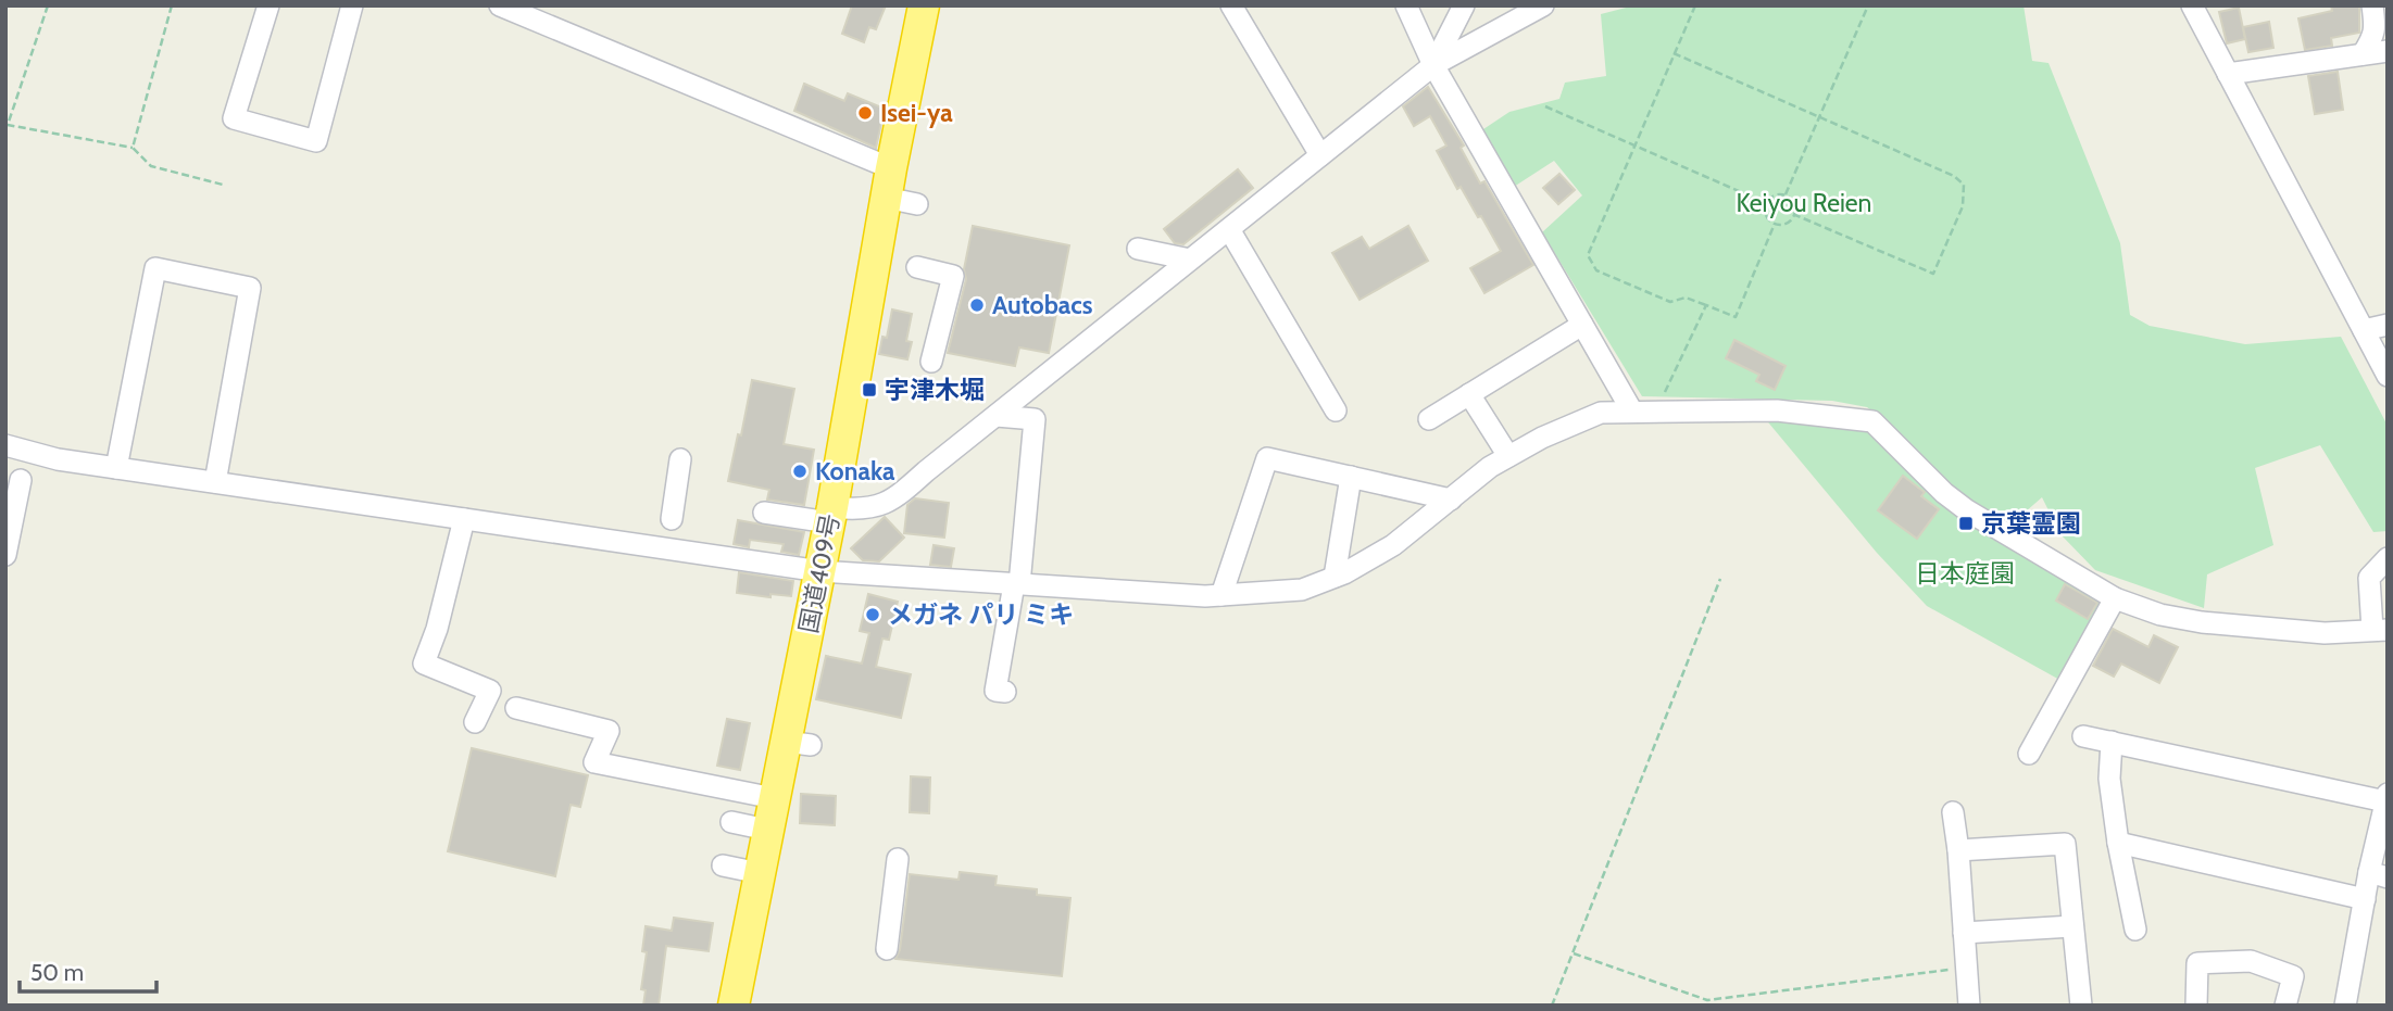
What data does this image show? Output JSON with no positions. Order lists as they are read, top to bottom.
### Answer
{
  "streets": {
    "highway": ["国道409号"]
  },
  "parks": ["Keiyou Reien", "日本庭園"],
  "places": {
    "other": [
      "Isei-ya",
      "Autobacs",
      "Konaka",
      "メガネ パリ ミキ"
    ],
    "transit": ["宇津木堀", "京葉霊園"]
  },
  "scale_bar": "50 m"
}
